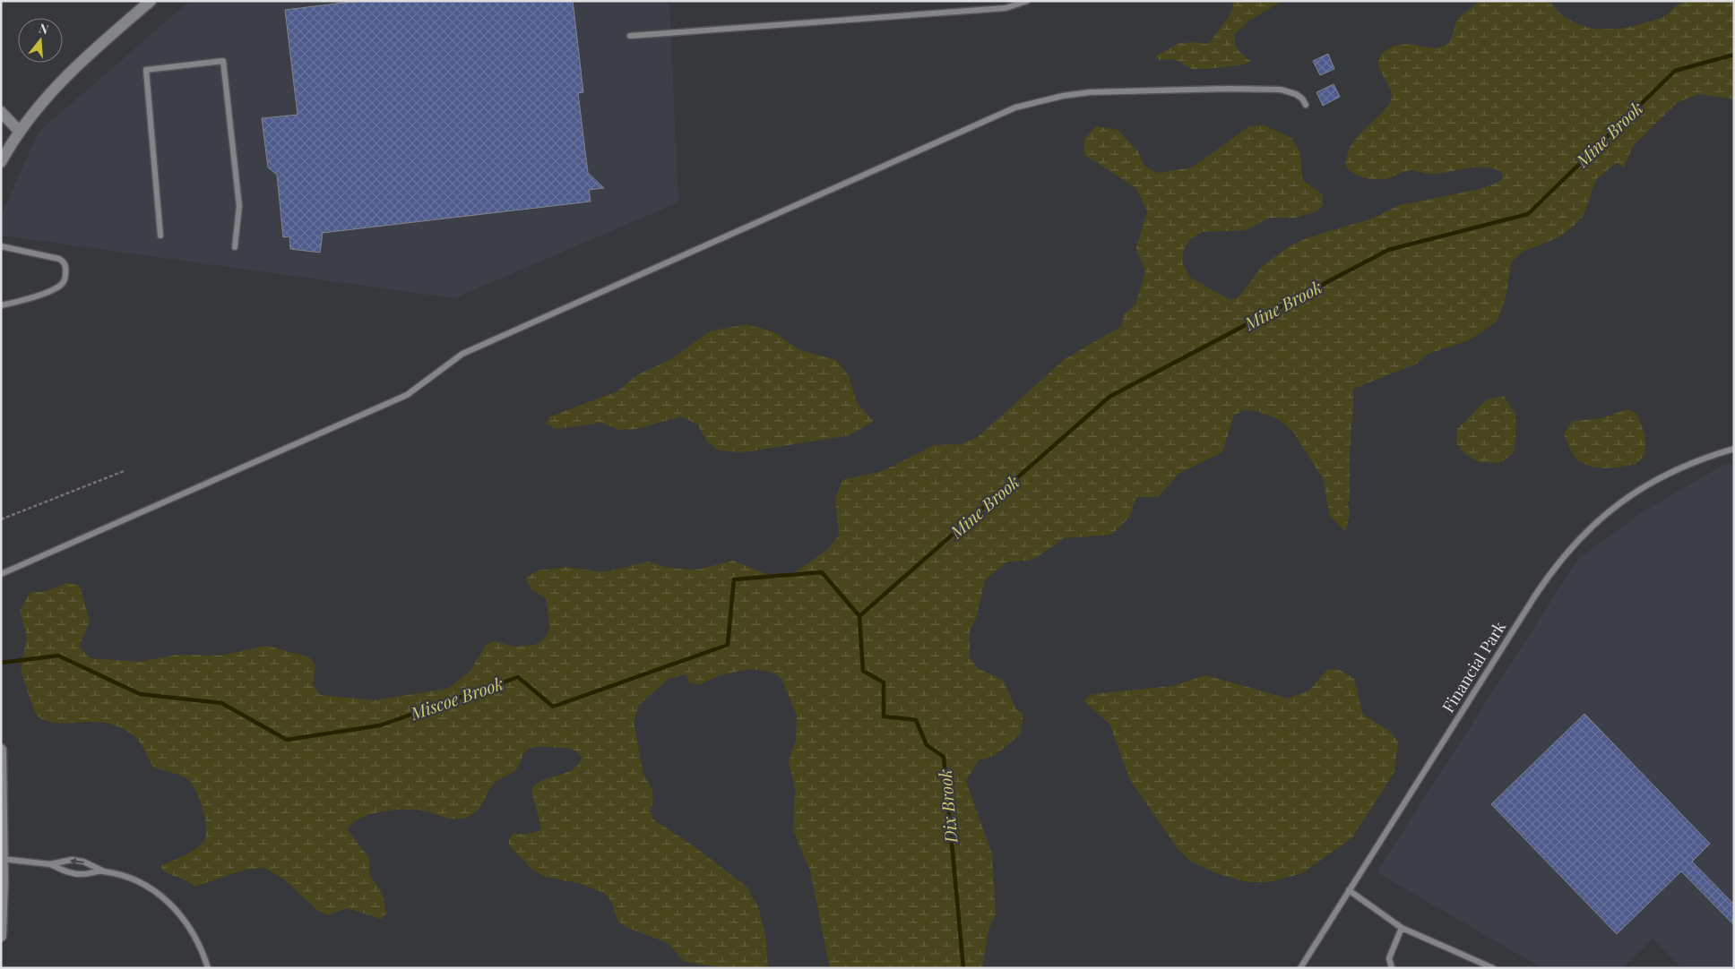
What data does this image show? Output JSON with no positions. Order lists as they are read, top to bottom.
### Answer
{
  "streets": {
    "lane": ["Financial Park"]
  },
  "water": ["Mine Brook", "Miscoe Brook", "Dix Brook"],
  "north": "top"
}
